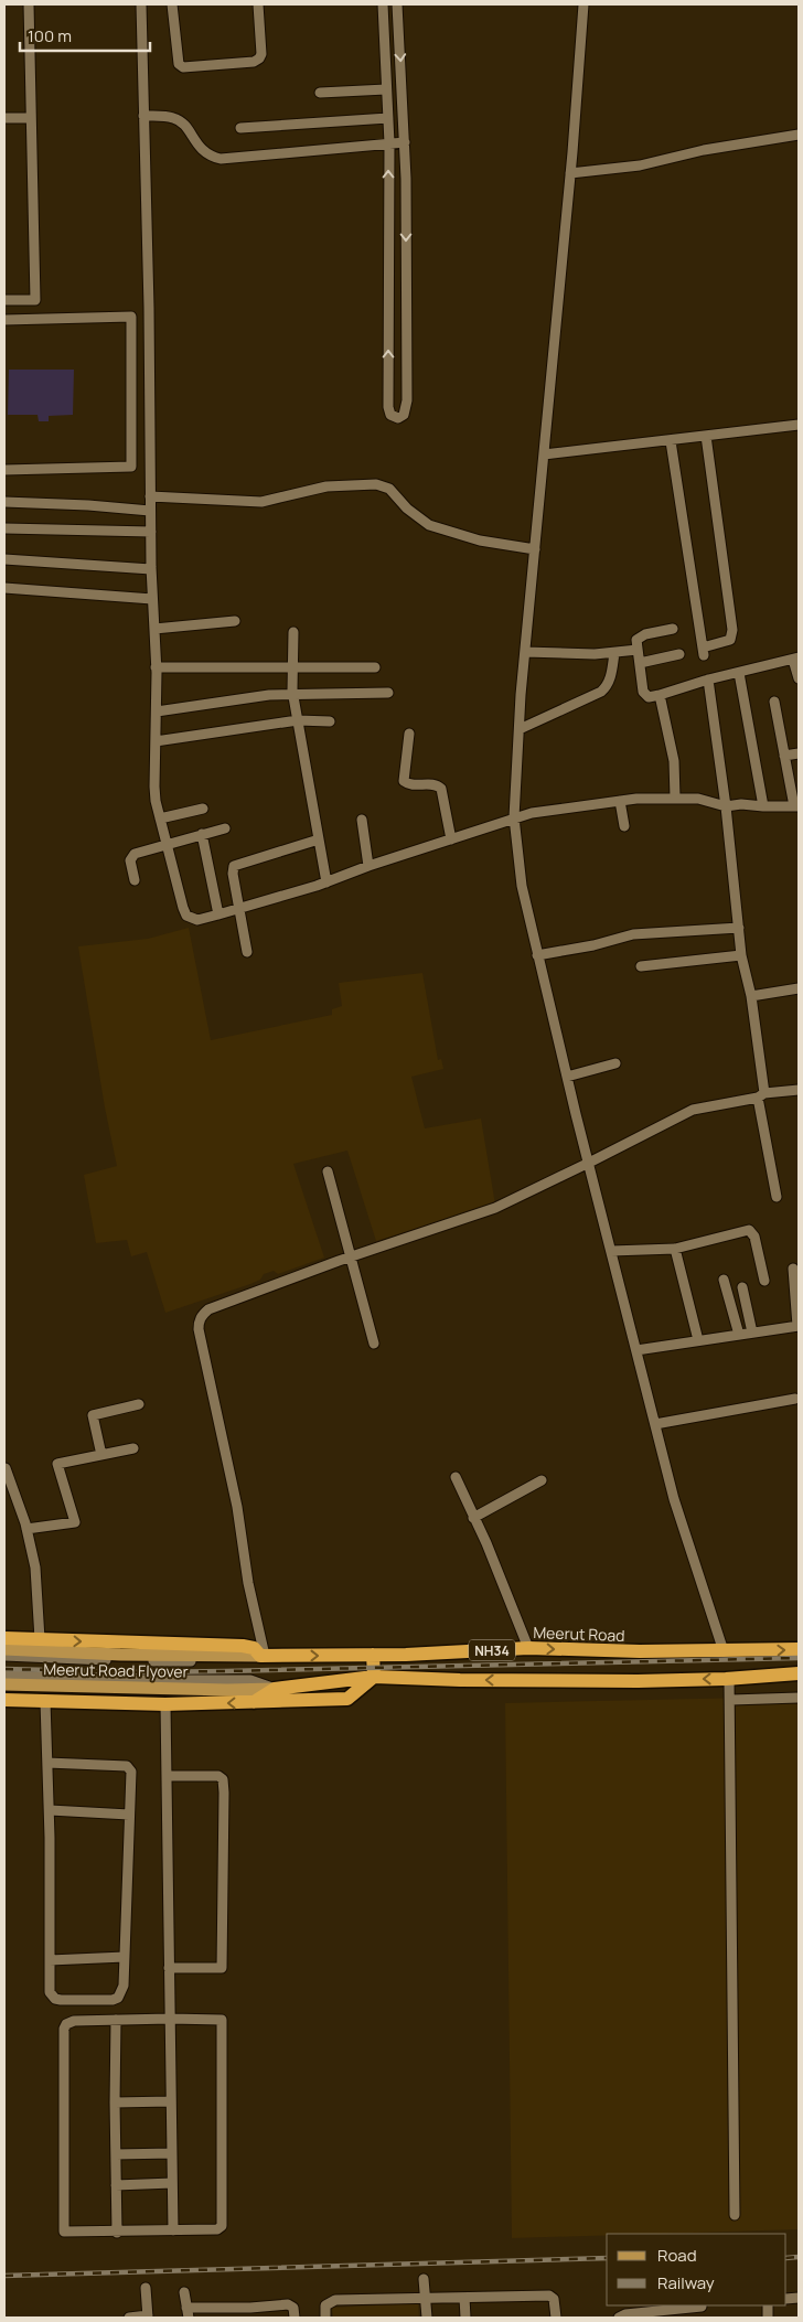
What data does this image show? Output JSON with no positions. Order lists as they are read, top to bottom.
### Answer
{
  "streets": {
    "highway": ["Meerut Road", "NH34"],
    "main road": ["Meerut Road Flyover"]
  },
  "crossings": [
    ["Meerut Road", "Meerut Road Flyover"],
    ["NH34", "Meerut Road Flyover"]
  ],
  "legend": ["Road", "Railway"],
  "scale_bar": "100 m"
}
